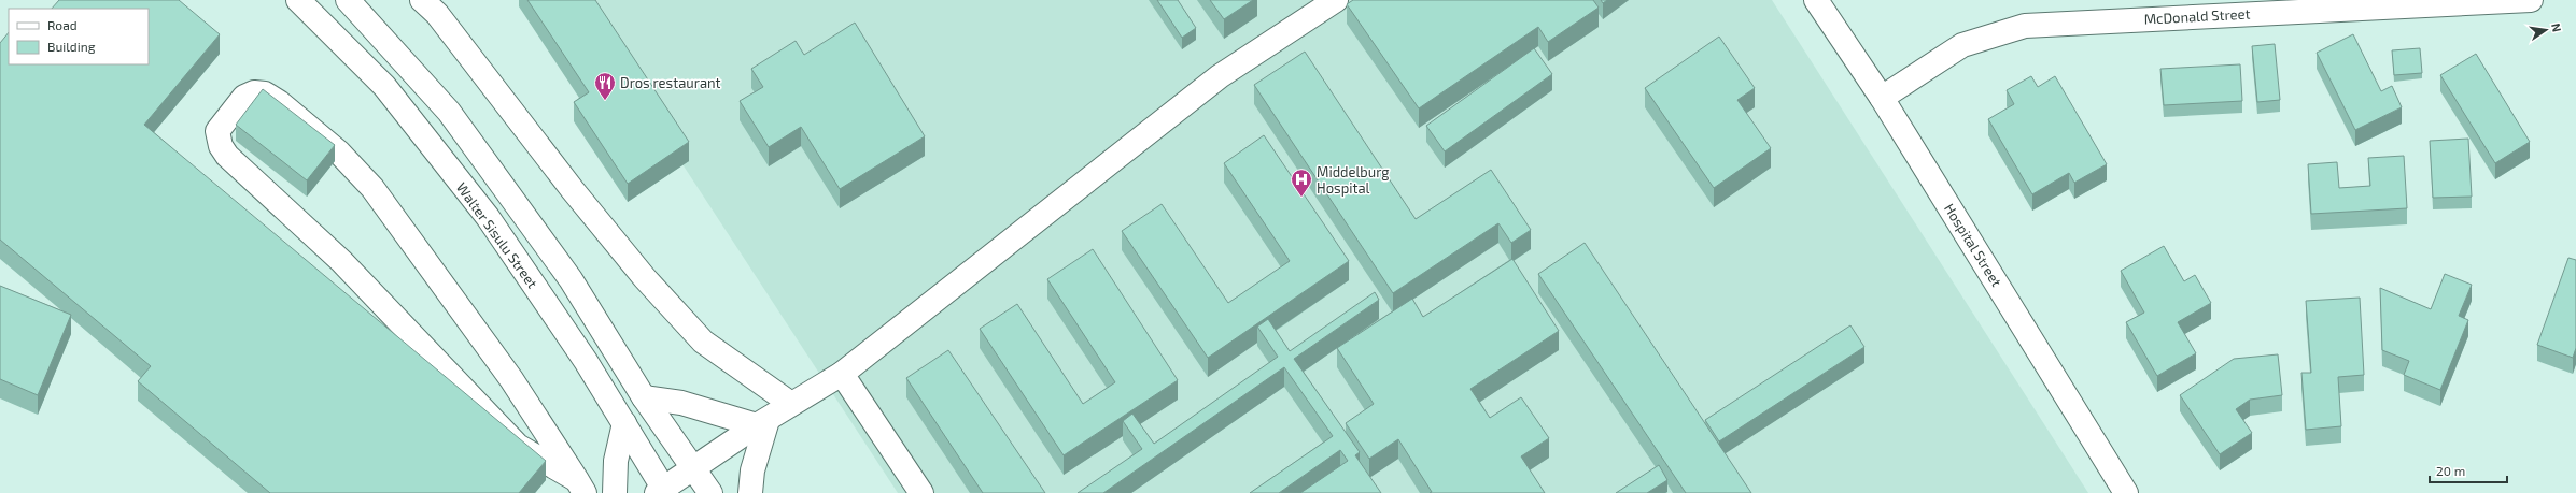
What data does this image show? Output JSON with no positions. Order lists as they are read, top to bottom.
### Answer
{
  "streets": {
    "main road": ["McDonald Street", "Walter Sisulu Street", "Hospital Street"]
  },
  "crossings": [
    ["McDonald Street", "Hospital Street"]
  ],
  "places": {
    "restaurant": ["Dros restaurant"],
    "hospital": ["Middelburg Hospital"]
  },
  "legend": ["Road", "Building"],
  "scale_bar": "20 m",
  "north": "right"
}
